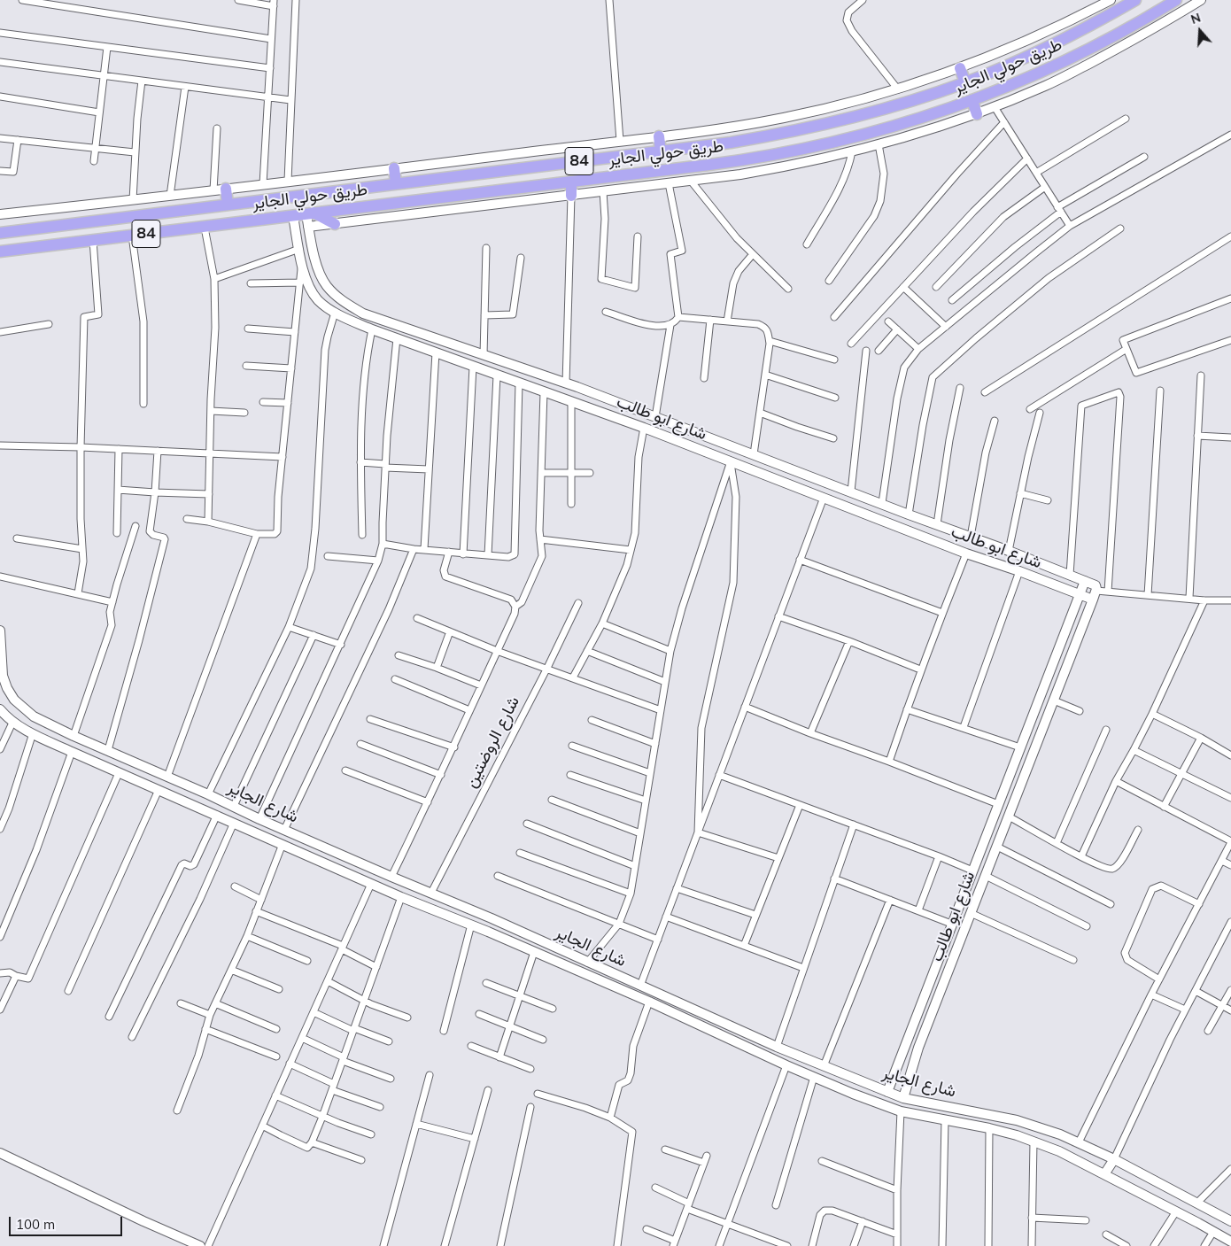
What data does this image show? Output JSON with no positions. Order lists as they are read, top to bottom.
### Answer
{
  "streets": {
    "highway": ["طريق حولي الجاير", "84"],
    "street": ["شارع ابو طالب", "شارع الروضتين", "شارع الجاير"]
  },
  "crossings": [
    ["طريق حولي الجاير", "شارع ابو طالب"],
    ["شارع ابو طالب", "شارع الجاير"],
    ["شارع الروضتين", "شارع الجاير"]
  ],
  "scale_bar": "100 m",
  "north": "top"
}
